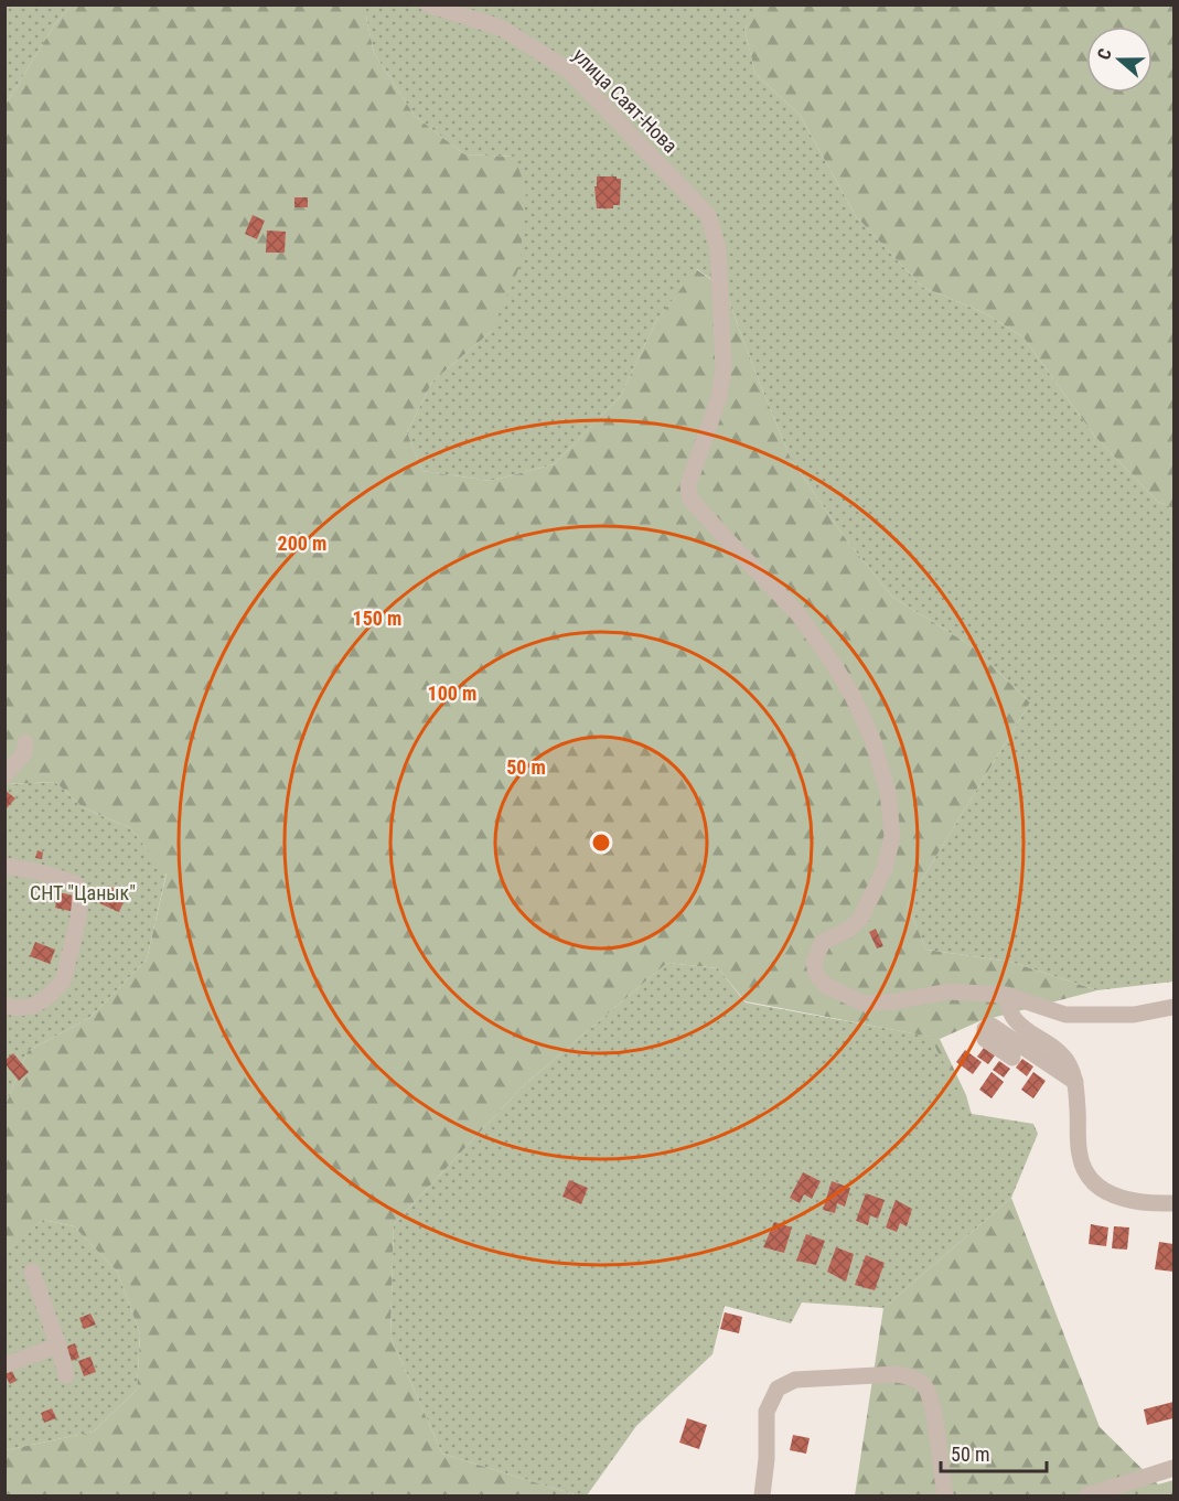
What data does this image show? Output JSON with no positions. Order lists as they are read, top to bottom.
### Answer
{
  "streets": {
    "street": ["улица Саят-Нова"]
  },
  "parks": ["СНТ \"Цанык\""],
  "scale_bar": "50 m",
  "north": "left",
  "rings": [
    "200 m",
    "150 m",
    "100 m",
    "50 m"
  ]
}
